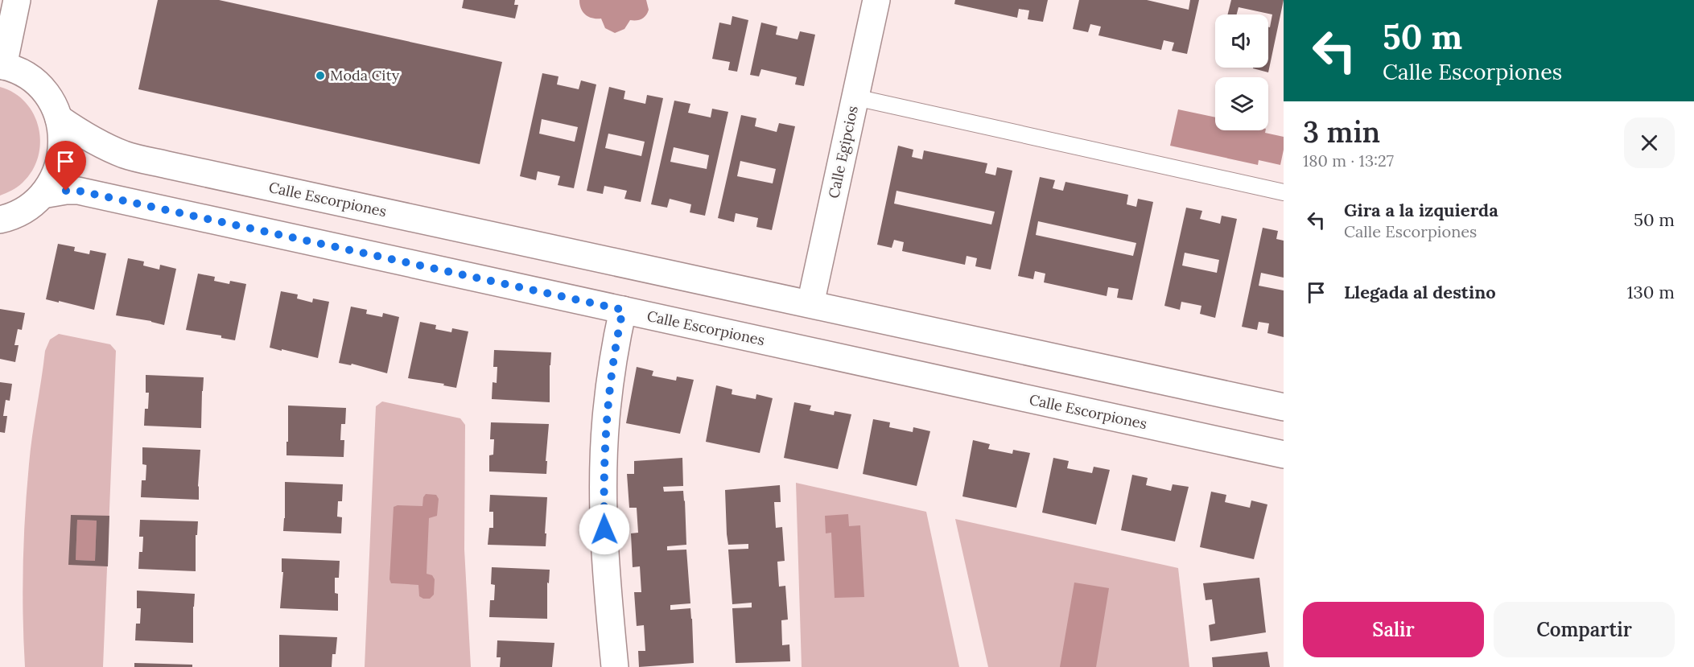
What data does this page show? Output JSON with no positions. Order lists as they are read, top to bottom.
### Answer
{
  "streets": {
    "street": ["Calle Egipcios", "Calle Escorpiones"]
  },
  "crossings": [
    ["Calle Egipcios", "Calle Escorpiones"]
  ],
  "places": ["Moda City"],
  "page": {
    "turn": ["50 m", "Calle Escorpiones"],
    "heading": ["3 min", "180 m · 13:27"],
    "list": [
      {
        "name": "Gira a la izquierda",
        "note": "Calle Escorpiones",
        "value": "50 m"
      },
      {
        "name": "Llegada al destino",
        "value": "130 m"
      }
    ],
    "buttons": ["Salir", "Compartir"]
  }
}
